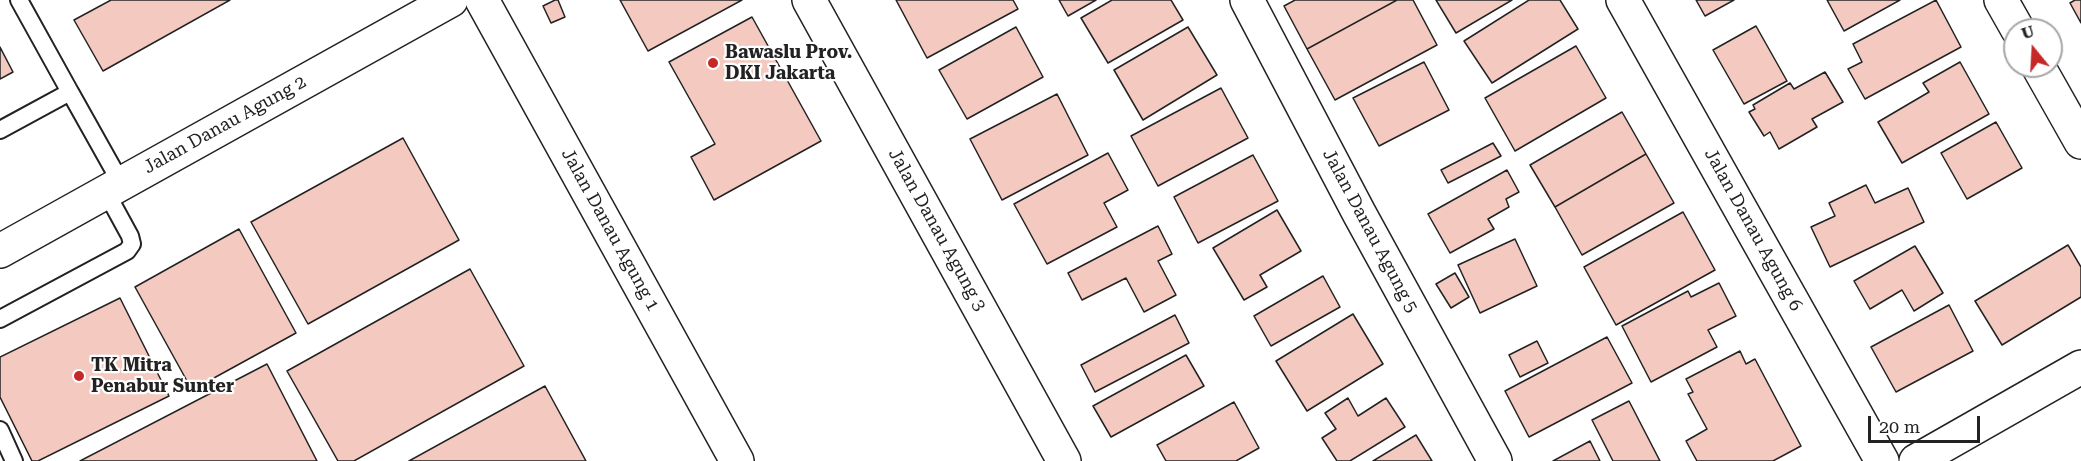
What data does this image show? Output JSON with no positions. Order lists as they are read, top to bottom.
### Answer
{
  "streets": {
    "street": [
      "Jalan Danau Agung 2",
      "Jalan Danau Agung 1",
      "Jalan Danau Agung 3",
      "Jalan Danau Agung 6",
      "Jalan Danau Agung 5"
    ]
  },
  "places": ["Bawaslu Prov. DKI Jakarta", "TK Mitra Penabur Sunter"],
  "scale_bar": "20 m",
  "north": "top"
}
